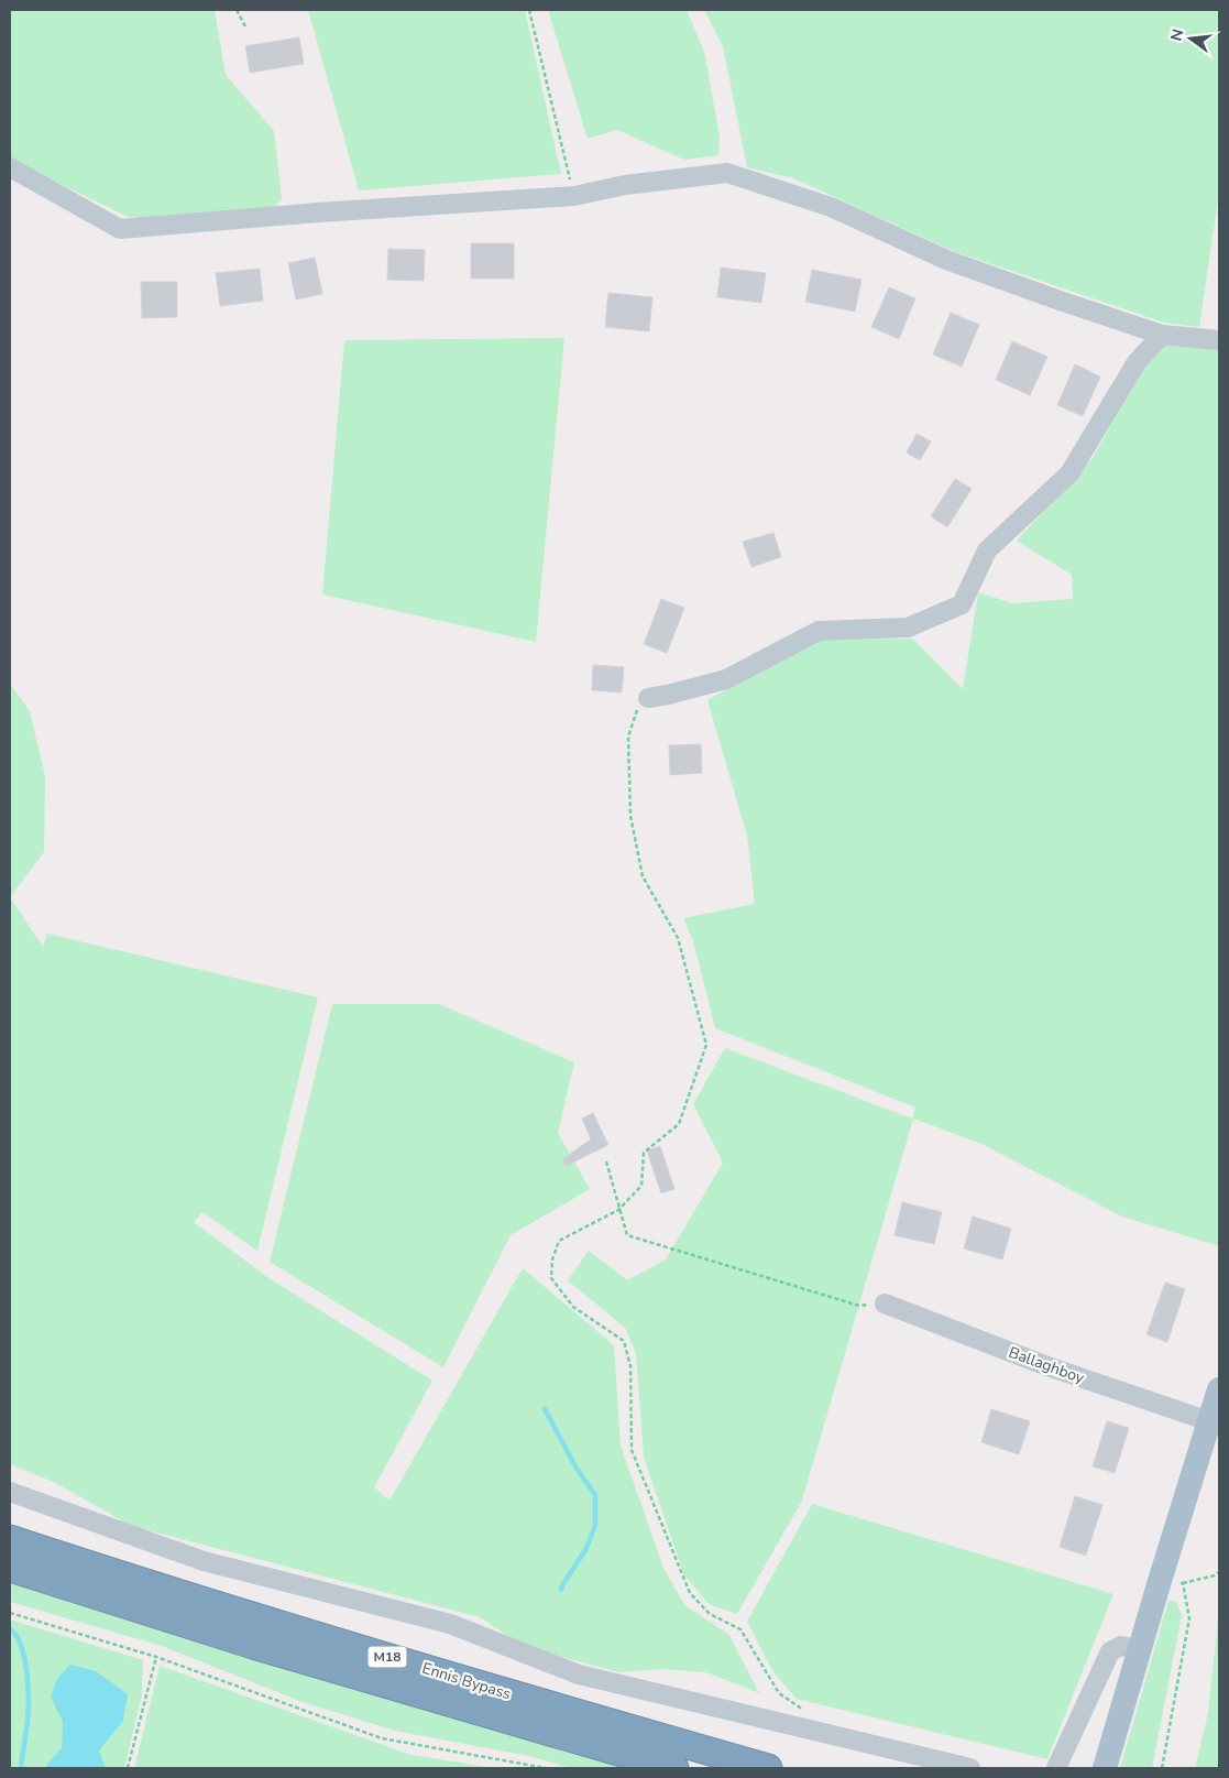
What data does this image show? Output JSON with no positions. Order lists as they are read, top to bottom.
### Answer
{
  "streets": {
    "highway": ["M18", "Ennis Bypass"],
    "street": ["Ballaghboy"]
  },
  "north": "left"
}
